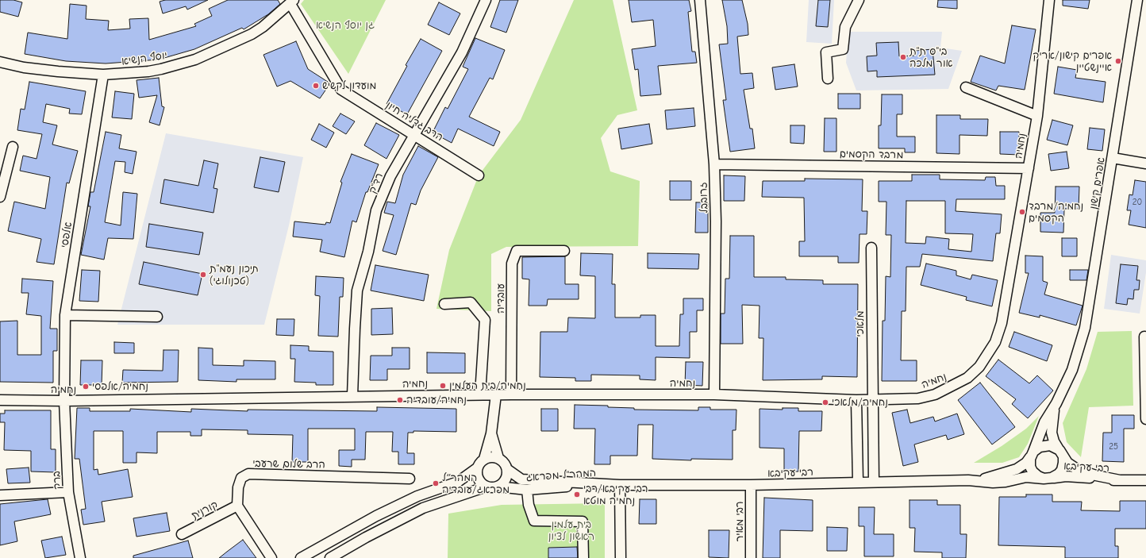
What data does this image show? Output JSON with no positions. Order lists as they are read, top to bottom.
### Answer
{
  "streets": {
    "street": [
      "יוסף הנשיא",
      "הרב גדליה חיון",
      "נחמיה",
      "מרבד הקסמים",
      "רד\"ק",
      "אפרים קישון",
      "זרובבל",
      "אלפסי",
      "עובדיה",
      "מלאכי",
      "הרב שלום שרעבי",
      "רבי עקיבא",
      "המהר\"ל מפראג",
      "ברק",
      "קורנית",
      "רבי מאיר"
    ]
  },
  "crossings": [
    ["יוסף הנשיא", "הרב גדליה חיון"],
    ["יוסף הנשיא", "אלפסי"],
    ["הרב גדליה חיון", "רד\"ק"],
    ["נחמיה", "מרבד הקסמים"],
    ["נחמיה", "רד\"ק"],
    ["נחמיה", "זרובבל"],
    ["נחמיה", "אלפסי"],
    ["נחמיה", "עובדיה"],
    ["נחמיה", "מלאכי"],
    ["נחמיה", "ברק"],
    ["מרבד הקסמים", "זרובבל"],
    ["אפרים קישון", "רבי עקיבא"],
    ["אלפסי", "ברק"],
    ["מלאכי", "רבי עקיבא"],
    ["הרב שלום שרעבי", "קורנית"],
    ["רבי עקיבא", "המהר\"ל מפראג"],
    ["רבי עקיבא", "רבי מאיר"]
  ],
  "parks": ["גן יוסף הנשיא", "בית עלמין ראשון לציון"],
  "places": [
    "בי\"ס ת\"ת אור מלכה",
    "אפרים קישון/אריק איינשטיין",
    "מועדון לקשיש",
    "נחמיה/מרבד הקסמים",
    "תיכון נעמ\"ת (טכנולוגי)",
    "נחמיה/בית העלמין",
    "נחמיה/אלפסי",
    "נחמיה/עובדיה",
    "נחמיה/מלאכי",
    "המהר״ל מפראג/עובדיה",
    "רבי עקיבא/רבי נחמיה מוטא"
  ],
  "house_numbers": ["20", "25"]
}
